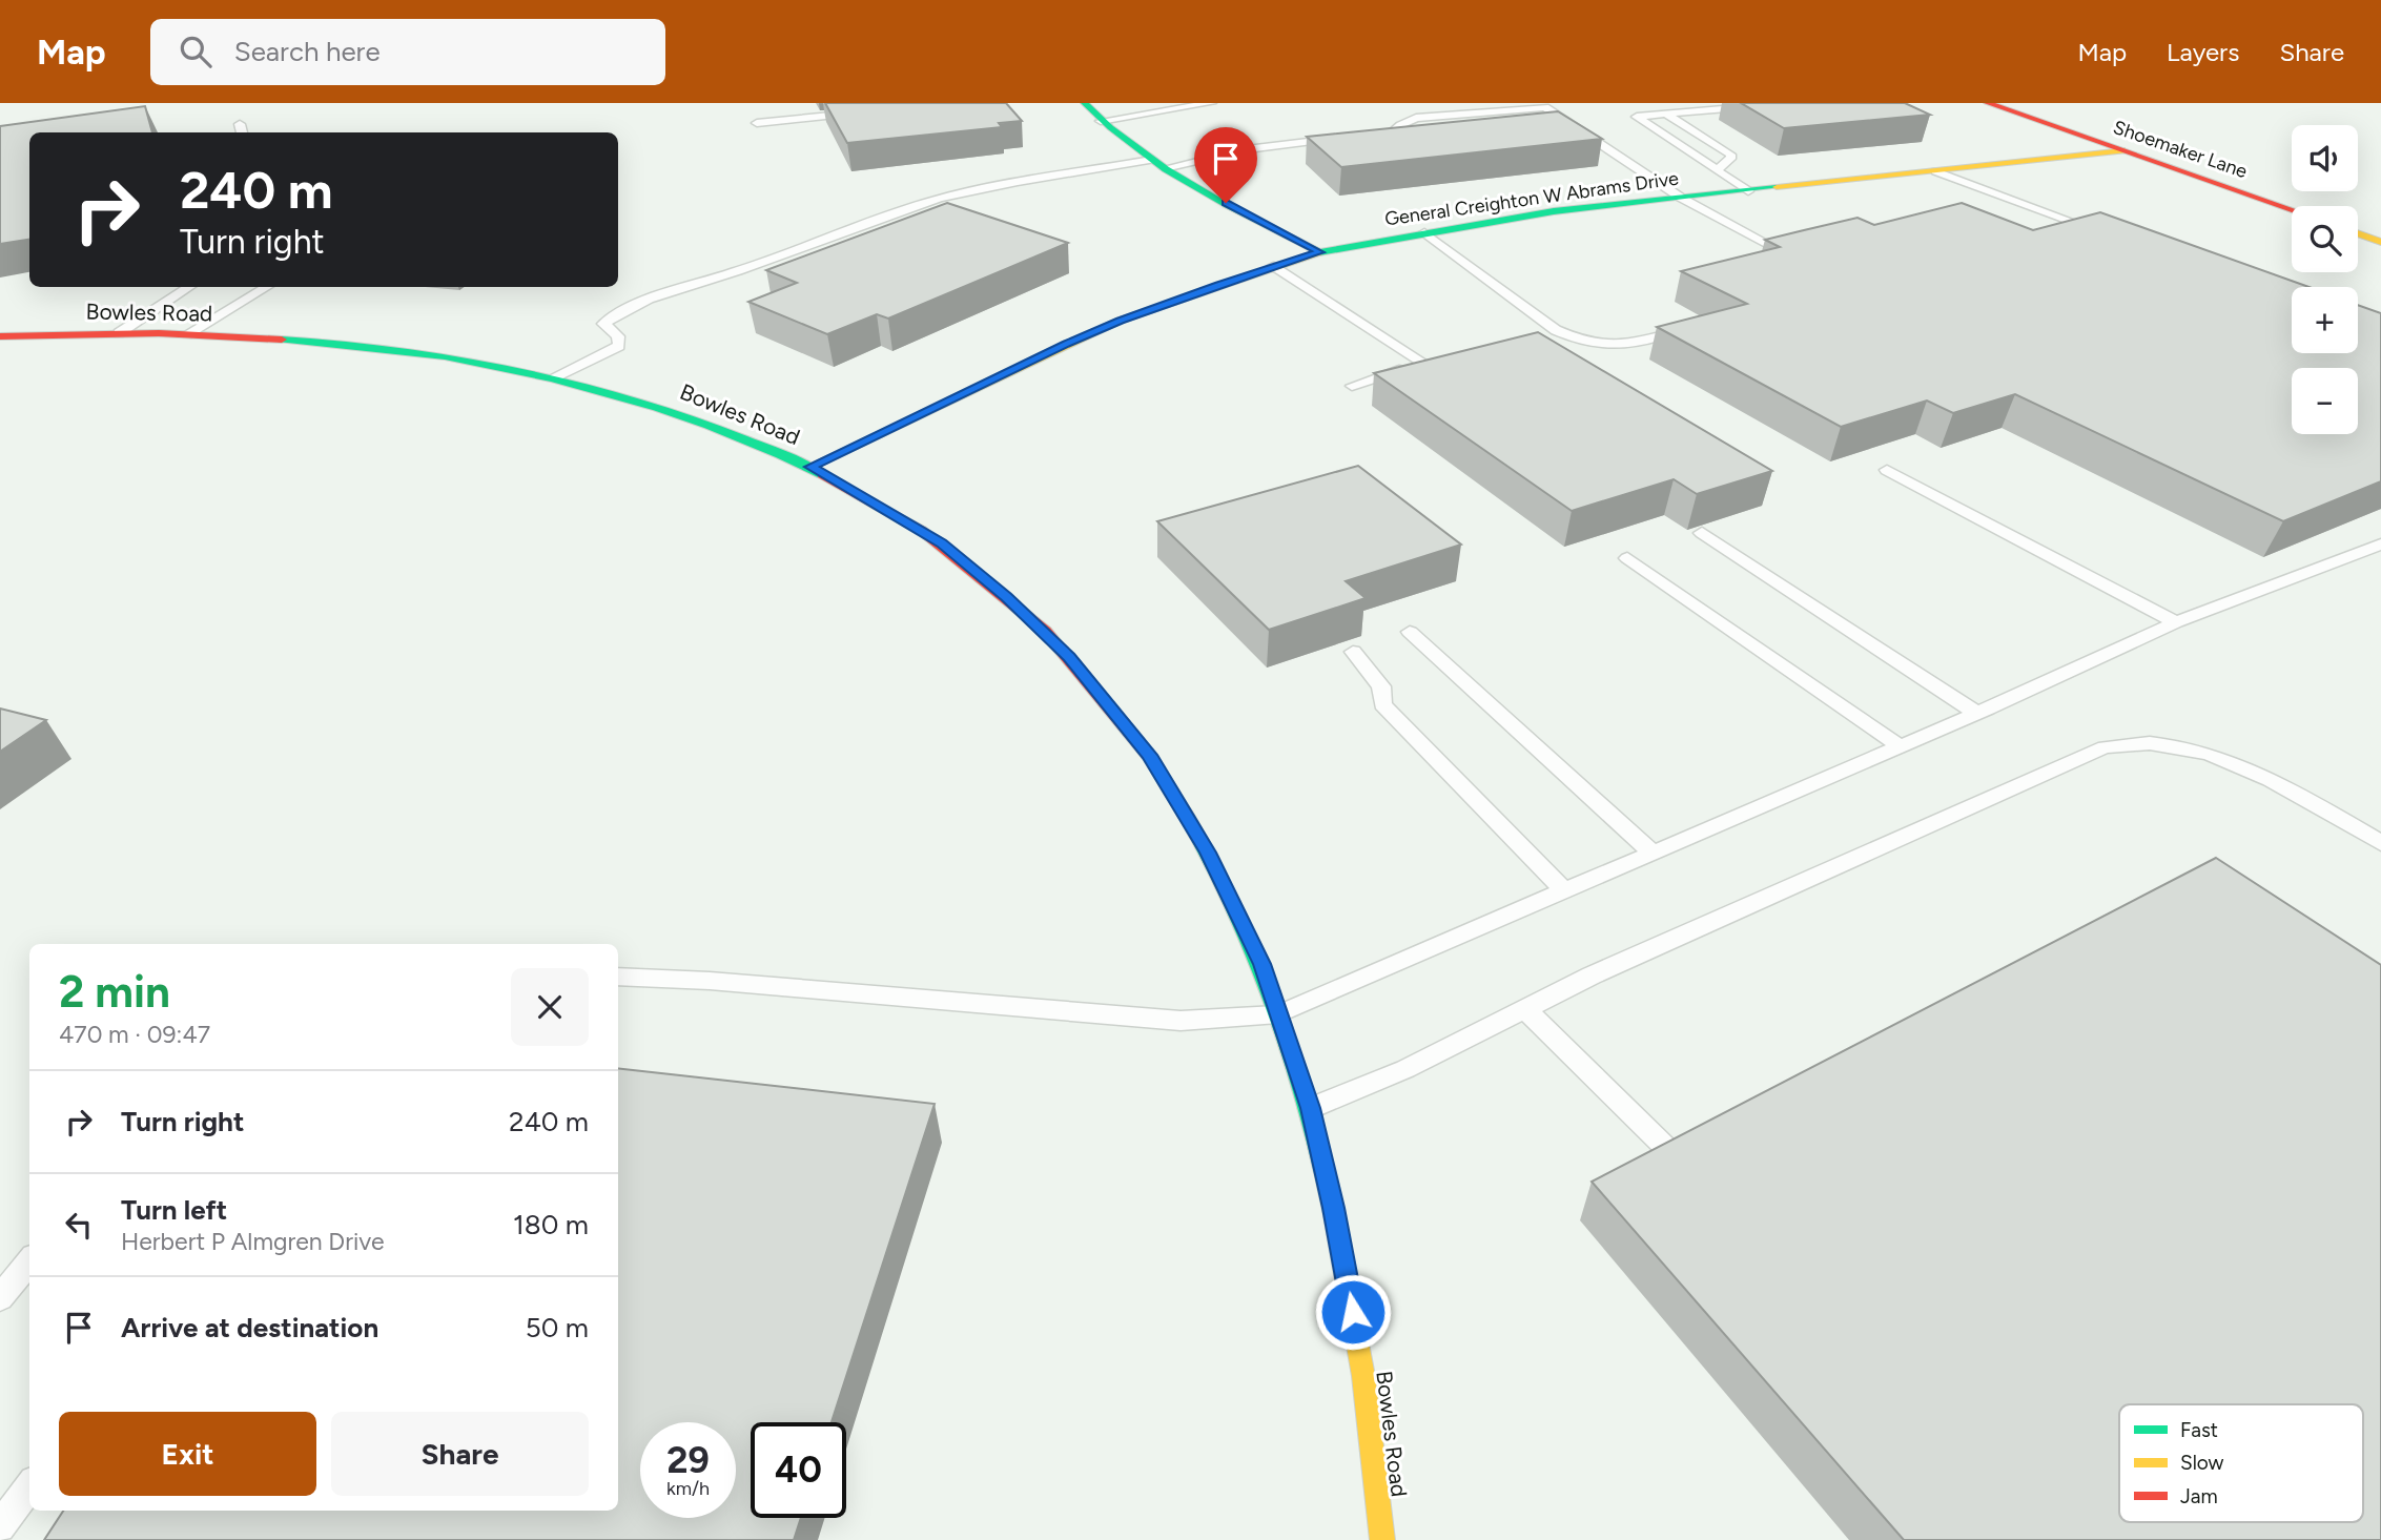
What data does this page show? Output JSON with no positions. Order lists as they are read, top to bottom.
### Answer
{
  "streets": {
    "street": ["Shoemaker Lane", "General Creighton W Abrams Drive", "Bowles Road"]
  },
  "crossings": [
    ["Shoemaker Lane", "General Creighton W Abrams Drive"],
    ["General Creighton W Abrams Drive", "Bowles Road"]
  ],
  "legend": ["Fast", "Slow", "Jam"],
  "page": {
    "header": "Map",
    "search": "Search here",
    "nav": ["Map", "Layers", "Share"],
    "map_buttons": ["+", "−"],
    "turn": ["240 m", "Turn right"],
    "heading": ["2 min", "470 m · 09:47"],
    "list": [
      {
        "name": "Turn right",
        "value": "240 m"
      },
      {
        "name": "Turn left",
        "note": "Herbert P Almgren Drive",
        "value": "180 m"
      },
      {
        "name": "Arrive at destination",
        "value": "50 m"
      }
    ],
    "buttons": ["Exit", "Share"],
    "speed": "29 km/h",
    "limit": "40"
  }
}
